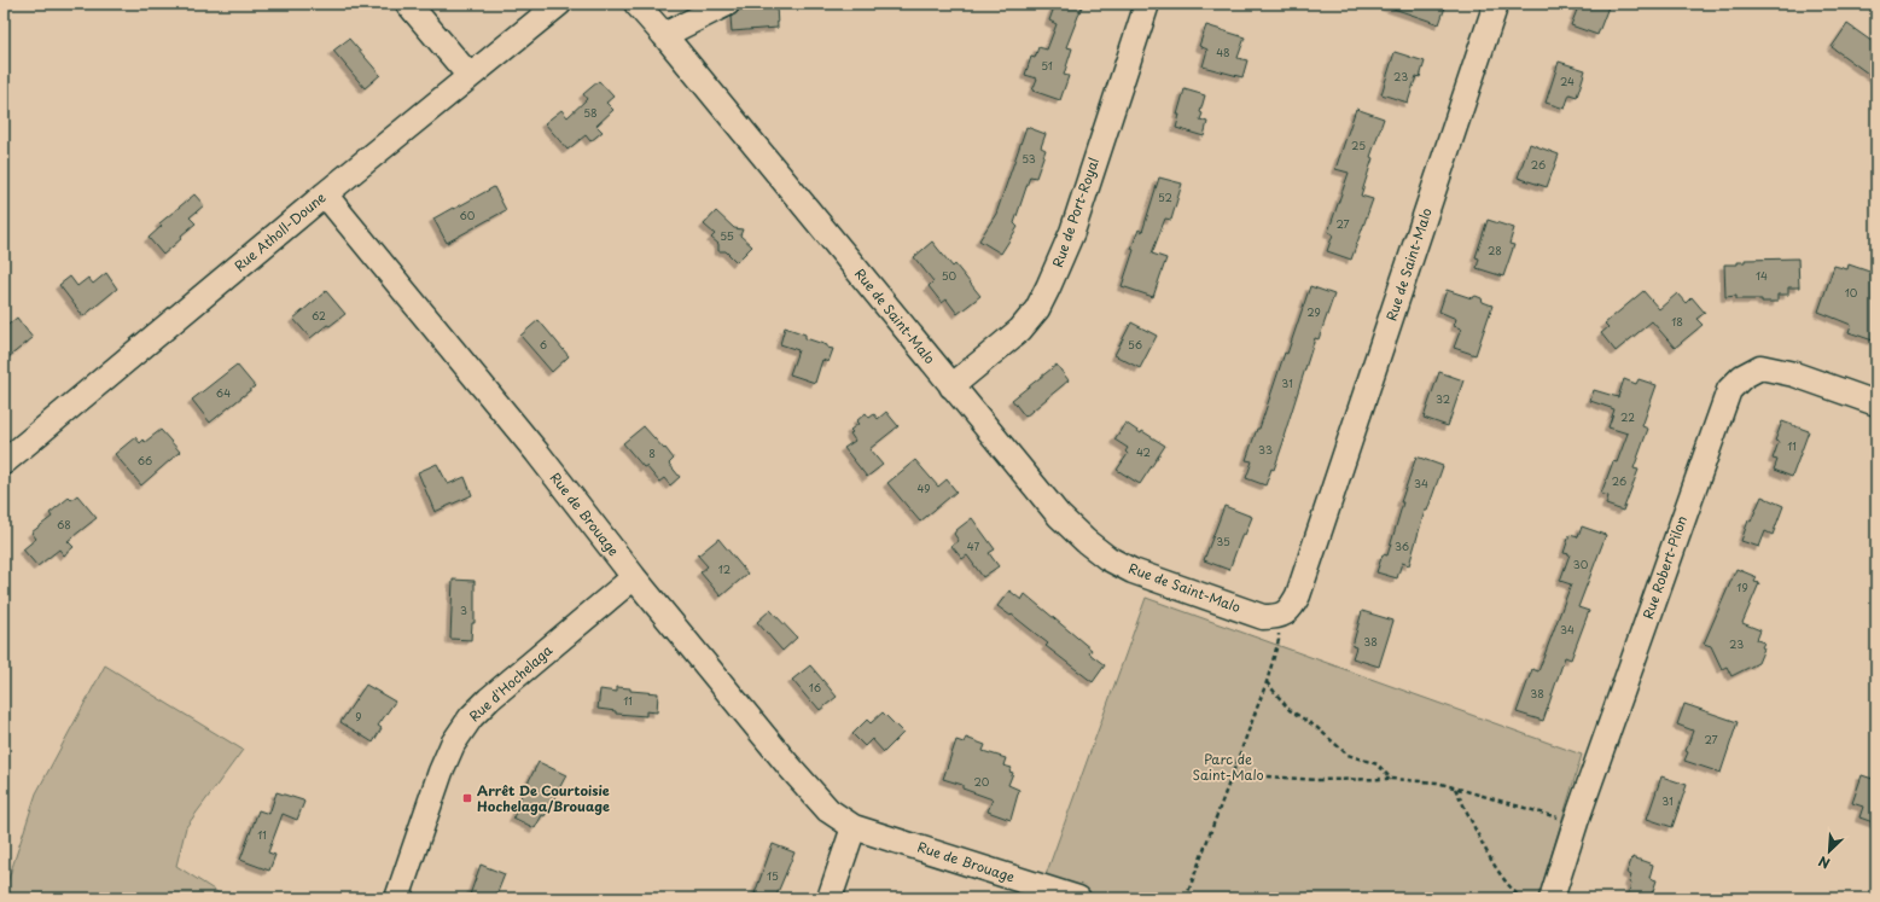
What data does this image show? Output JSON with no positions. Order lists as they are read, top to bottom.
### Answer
{
  "streets": {
    "street": [
      "Rue de Port-Royal",
      "Rue Atholl-Doune",
      "Rue de Saint-Malo",
      "Rue de Brouage",
      "Rue Robert-Pilon",
      "Rue d'Hochelaga"
    ]
  },
  "crossings": [
    ["Rue de Port-Royal", "Rue de Saint-Malo"],
    ["Rue Atholl-Doune", "Rue de Brouage"],
    ["Rue de Brouage", "Rue d'Hochelaga"]
  ],
  "parks": ["Parc de Saint-Malo"],
  "places": {
    "transit": ["Arrêt De Courtoisie Hochelaga/Brouage"]
  },
  "house_numbers": [
    "48",
    "51",
    "23",
    "24",
    "58",
    "25",
    "53",
    "26",
    "52",
    "60",
    "27",
    "55",
    "28",
    "50",
    "14",
    "10",
    "29",
    "62",
    "18",
    "6",
    "56",
    "31",
    "64",
    "32",
    "22",
    "11",
    "33",
    "42",
    "8",
    "66",
    "26",
    "34",
    "49",
    "68",
    "35",
    "47",
    "36",
    "30",
    "12",
    "19",
    "3",
    "34",
    "38",
    "23",
    "16",
    "38",
    "11",
    "9",
    "27",
    "20",
    "31",
    "11",
    "15"
  ],
  "north": "bottom left"
}
